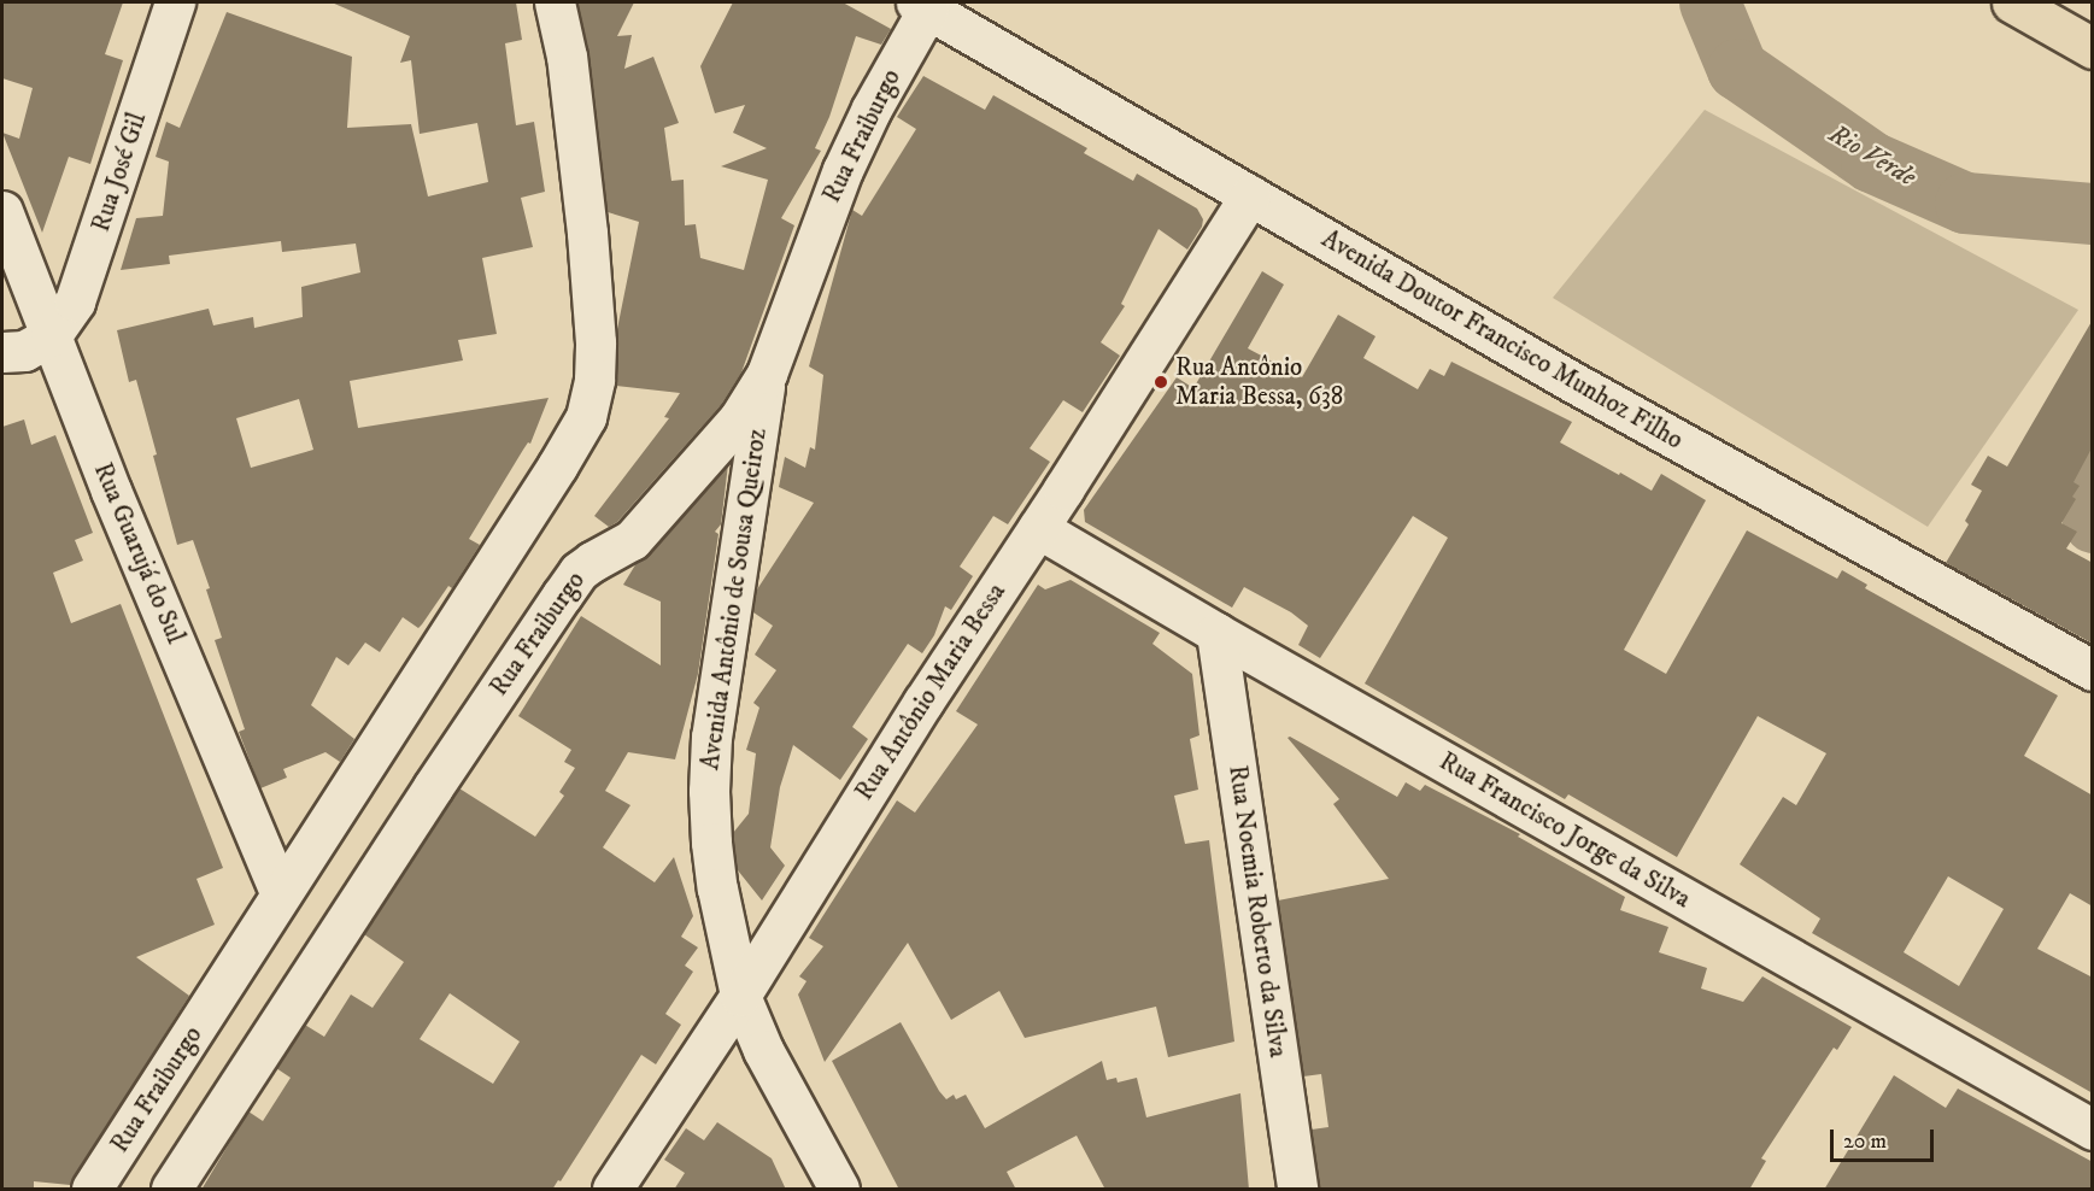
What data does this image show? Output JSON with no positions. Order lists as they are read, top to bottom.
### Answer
{
  "streets": {
    "street": [
      "Rua Fraiburgo",
      "Rua José Gil",
      "Avenida Doutor Francisco Munhoz Filho",
      "Rua Guarujá do Sul",
      "Avenida Antônio de Sousa Queiroz",
      "Rua Antônio Maria Bessa",
      "Rua Francisco Jorge da Silva",
      "Rua Noemia Roberto da Silva"
    ]
  },
  "crossings": [
    ["Rua Fraiburgo", "Avenida Doutor Francisco Munhoz Filho"],
    ["Rua Fraiburgo", "Rua Guarujá do Sul"],
    ["Rua Fraiburgo", "Avenida Antônio de Sousa Queiroz"],
    ["Rua José Gil", "Rua Guarujá do Sul"],
    ["Avenida Doutor Francisco Munhoz Filho", "Rua Antônio Maria Bessa"],
    ["Avenida Antônio de Sousa Queiroz", "Rua Antônio Maria Bessa"],
    ["Rua Antônio Maria Bessa", "Rua Francisco Jorge da Silva"],
    ["Rua Francisco Jorge da Silva", "Rua Noemia Roberto da Silva"]
  ],
  "water": ["Rio Verde"],
  "places": ["Rua Antônio Maria Bessa, 638"],
  "scale_bar": "20 m"
}
